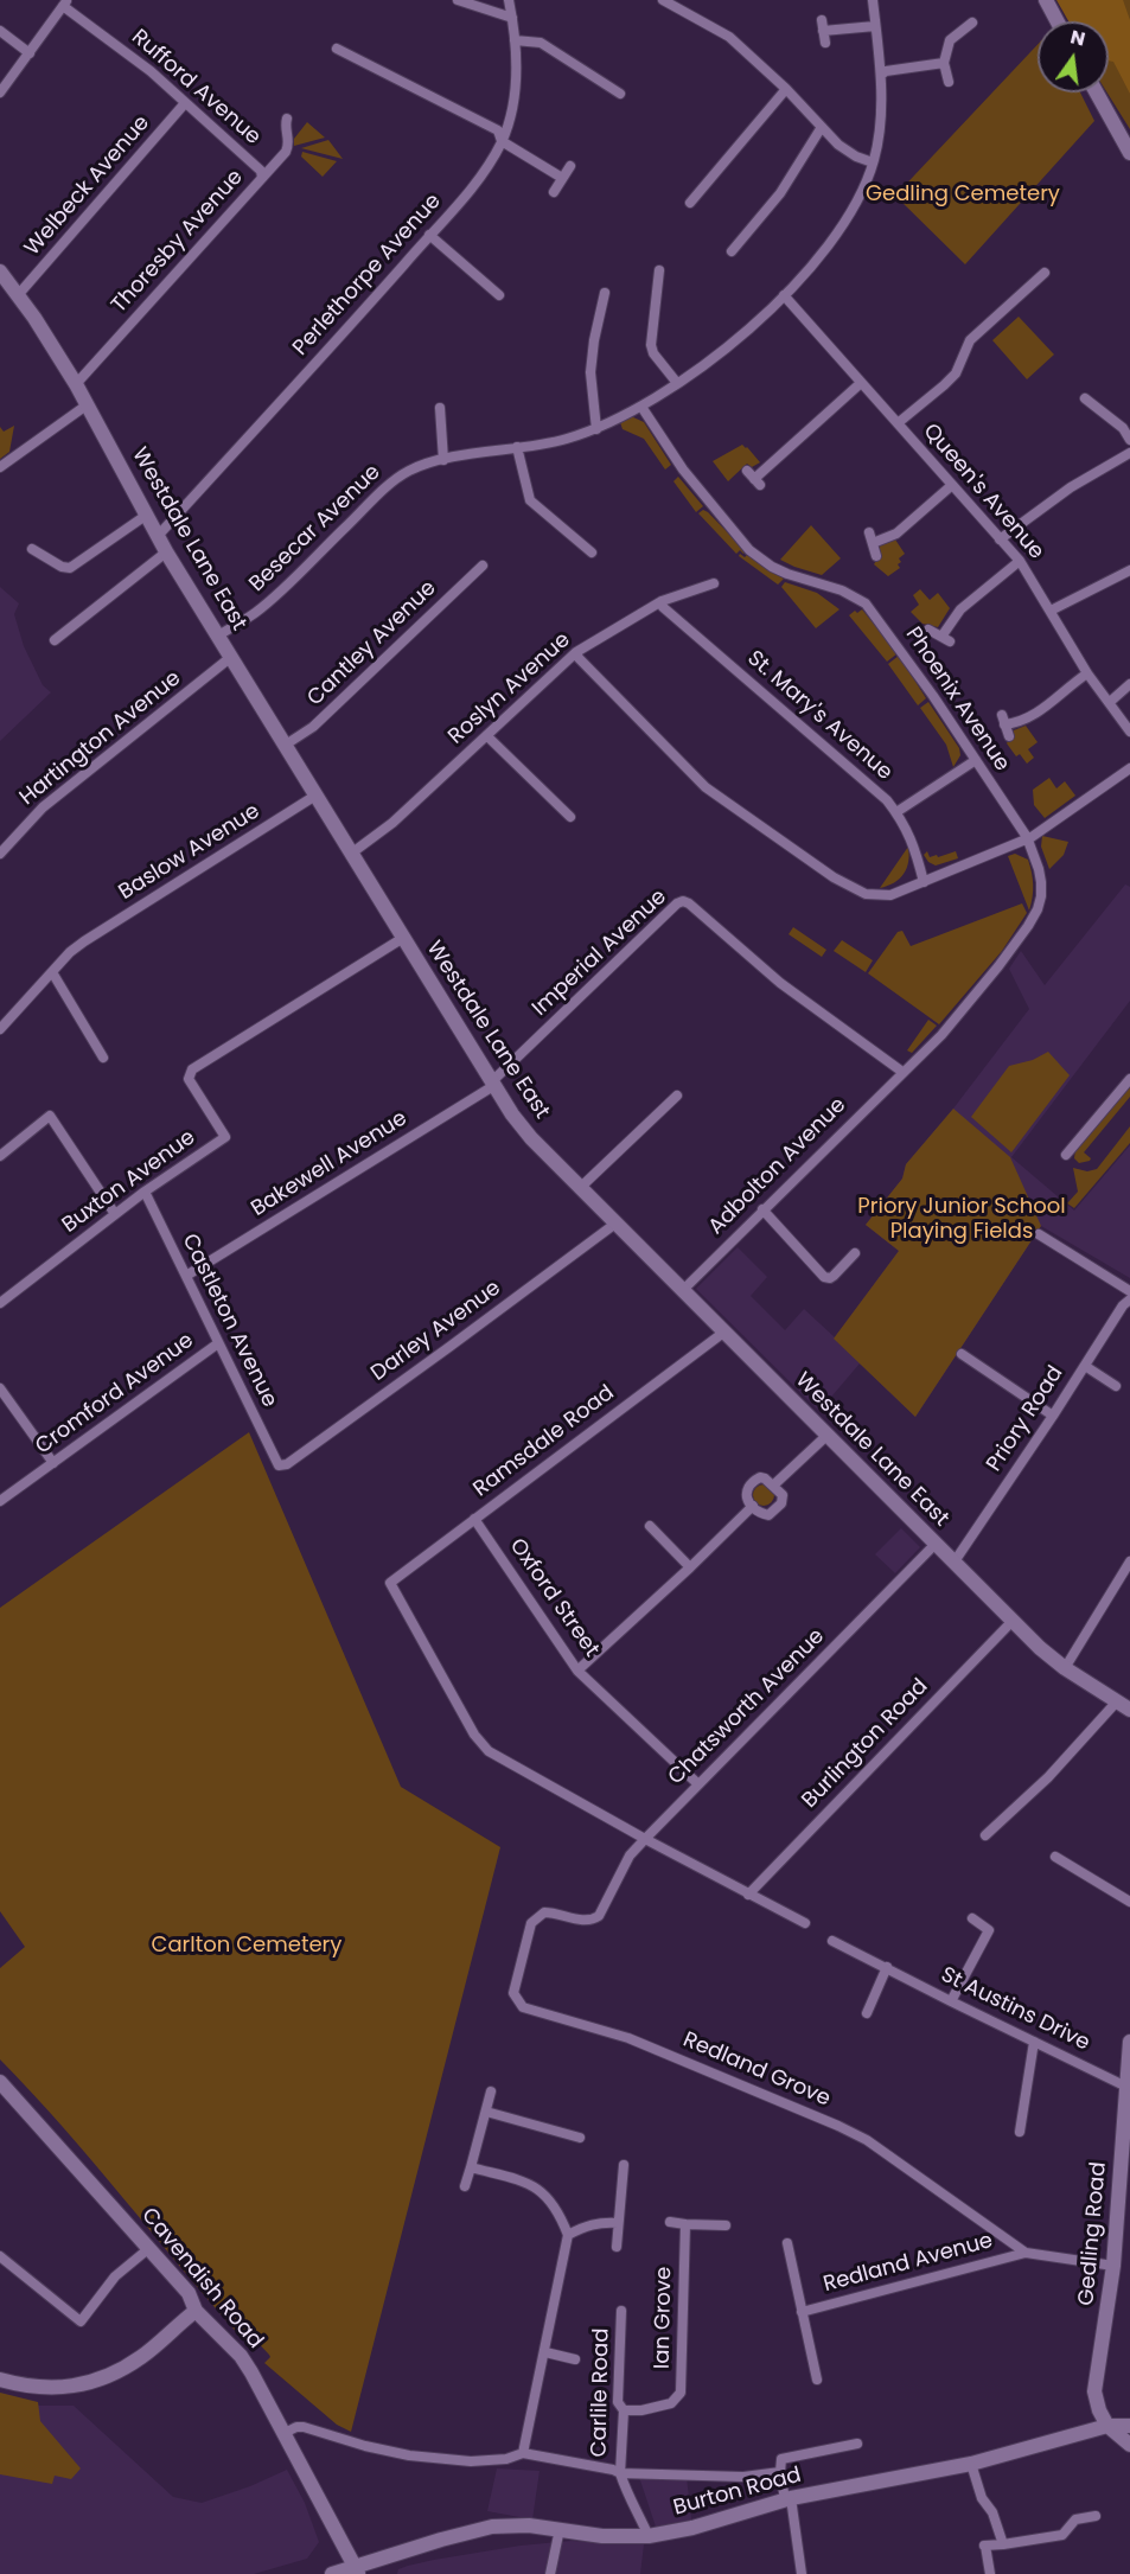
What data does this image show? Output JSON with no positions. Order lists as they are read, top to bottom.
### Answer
{
  "streets": {
    "street": [
      "Rufford Avenue",
      "Welbeck Avenue",
      "Thoresby Avenue",
      "Perlethorpe Avenue",
      "Queen's Avenue",
      "Besecar Avenue",
      "Westdale Lane East",
      "Cantley Avenue",
      "Roslyn Avenue",
      "Phoenix Avenue",
      "St. Mary's Avenue",
      "Hartington Avenue",
      "Baslow Avenue",
      "Imperial Avenue",
      "Bakewell Avenue",
      "Adbolton Avenue",
      "Buxton Avenue",
      "Castleton Avenue",
      "Darley Avenue",
      "Cromford Avenue",
      "Priory Road",
      "Ramsdale Road",
      "Oxford Street",
      "Chatsworth Avenue",
      "Burlington Road",
      "St Austins Drive",
      "Redland Grove",
      "Gedling Road",
      "Redland Avenue",
      "Cavendish Road",
      "Ian Grove",
      "Carlile Road",
      "Burton Road"
    ]
  },
  "crossings": [
    ["Rufford Avenue", "Welbeck Avenue"],
    ["Rufford Avenue", "Thoresby Avenue"],
    ["Welbeck Avenue", "Westdale Lane East"],
    ["Thoresby Avenue", "Westdale Lane East"],
    ["Perlethorpe Avenue", "Westdale Lane East"],
    ["Queen's Avenue", "Besecar Avenue"],
    ["Besecar Avenue", "Westdale Lane East"],
    ["Besecar Avenue", "Phoenix Avenue"],
    ["Westdale Lane East", "Cantley Avenue"],
    ["Westdale Lane East", "Roslyn Avenue"],
    ["Westdale Lane East", "Hartington Avenue"],
    ["Westdale Lane East", "Baslow Avenue"],
    ["Westdale Lane East", "Imperial Avenue"],
    ["Westdale Lane East", "Bakewell Avenue"],
    ["Westdale Lane East", "Adbolton Avenue"],
    ["Westdale Lane East", "Buxton Avenue"],
    ["Westdale Lane East", "Darley Avenue"],
    ["Westdale Lane East", "Priory Road"],
    ["Westdale Lane East", "Ramsdale Road"],
    ["Westdale Lane East", "Chatsworth Avenue"],
    ["Westdale Lane East", "Burlington Road"],
    ["Roslyn Avenue", "St. Mary's Avenue"],
    ["Phoenix Avenue", "Imperial Avenue"],
    ["Phoenix Avenue", "Adbolton Avenue"],
    ["Imperial Avenue", "Bakewell Avenue"],
    ["Imperial Avenue", "Adbolton Avenue"],
    ["Bakewell Avenue", "Castleton Avenue"],
    ["Buxton Avenue", "Castleton Avenue"],
    ["Castleton Avenue", "Darley Avenue"],
    ["Castleton Avenue", "Cromford Avenue"],
    ["Ramsdale Road", "Oxford Street"],
    ["Ramsdale Road", "Chatsworth Avenue"],
    ["Oxford Street", "Chatsworth Avenue"],
    ["Chatsworth Avenue", "Redland Grove"],
    ["St Austins Drive", "Gedling Road"],
    ["Redland Grove", "Gedling Road"],
    ["Redland Grove", "Redland Avenue"],
    ["Gedling Road", "Burton Road"],
    ["Cavendish Road", "Burton Road"],
    ["Ian Grove", "Carlile Road"]
  ],
  "parks": ["Gedling Cemetery", "Priory Junior School Playing Fields", "Carlton Cemetery"],
  "north": "top"
}
